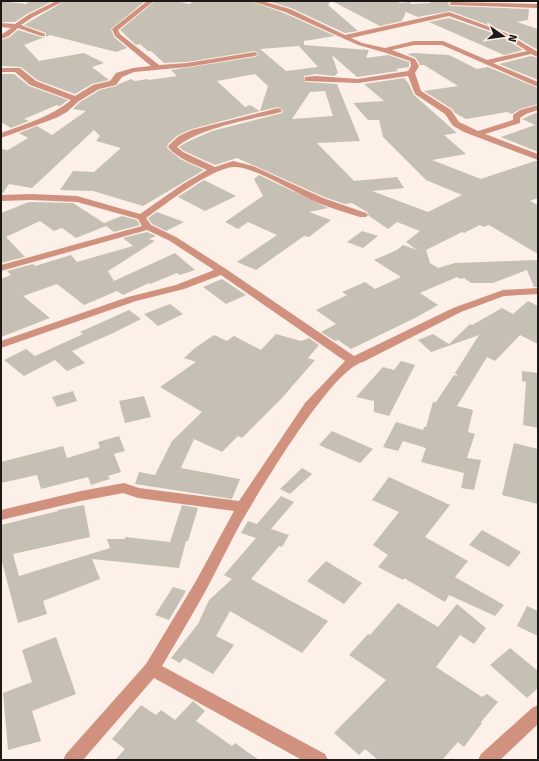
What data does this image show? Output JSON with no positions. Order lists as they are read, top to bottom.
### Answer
{
  "north": "right"
}
